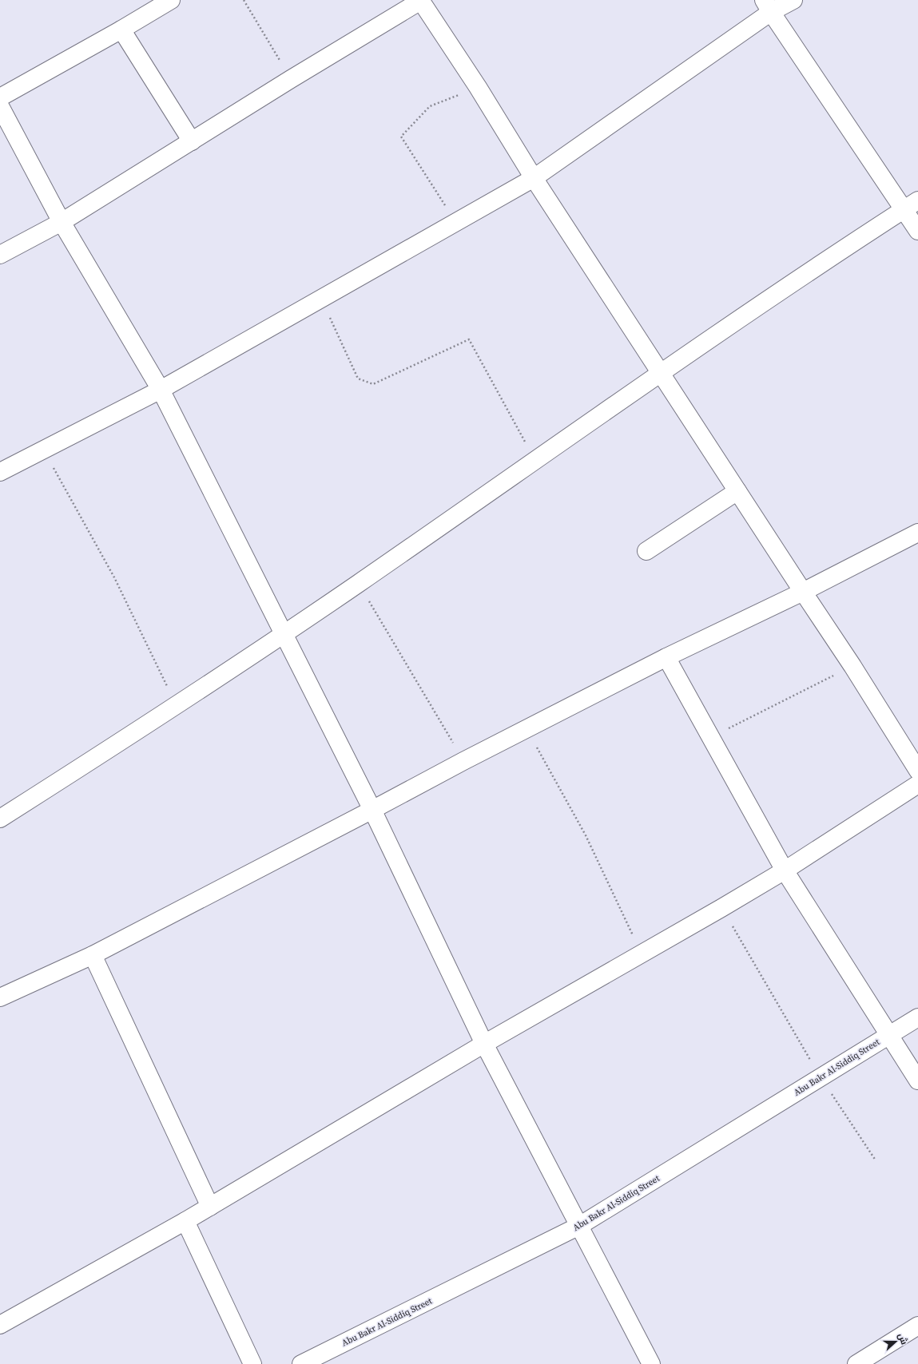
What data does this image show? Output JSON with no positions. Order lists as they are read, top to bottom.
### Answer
{
  "streets": {
    "street": ["Abu Bakr Al-Siddiq Street"]
  },
  "north": "right"
}
